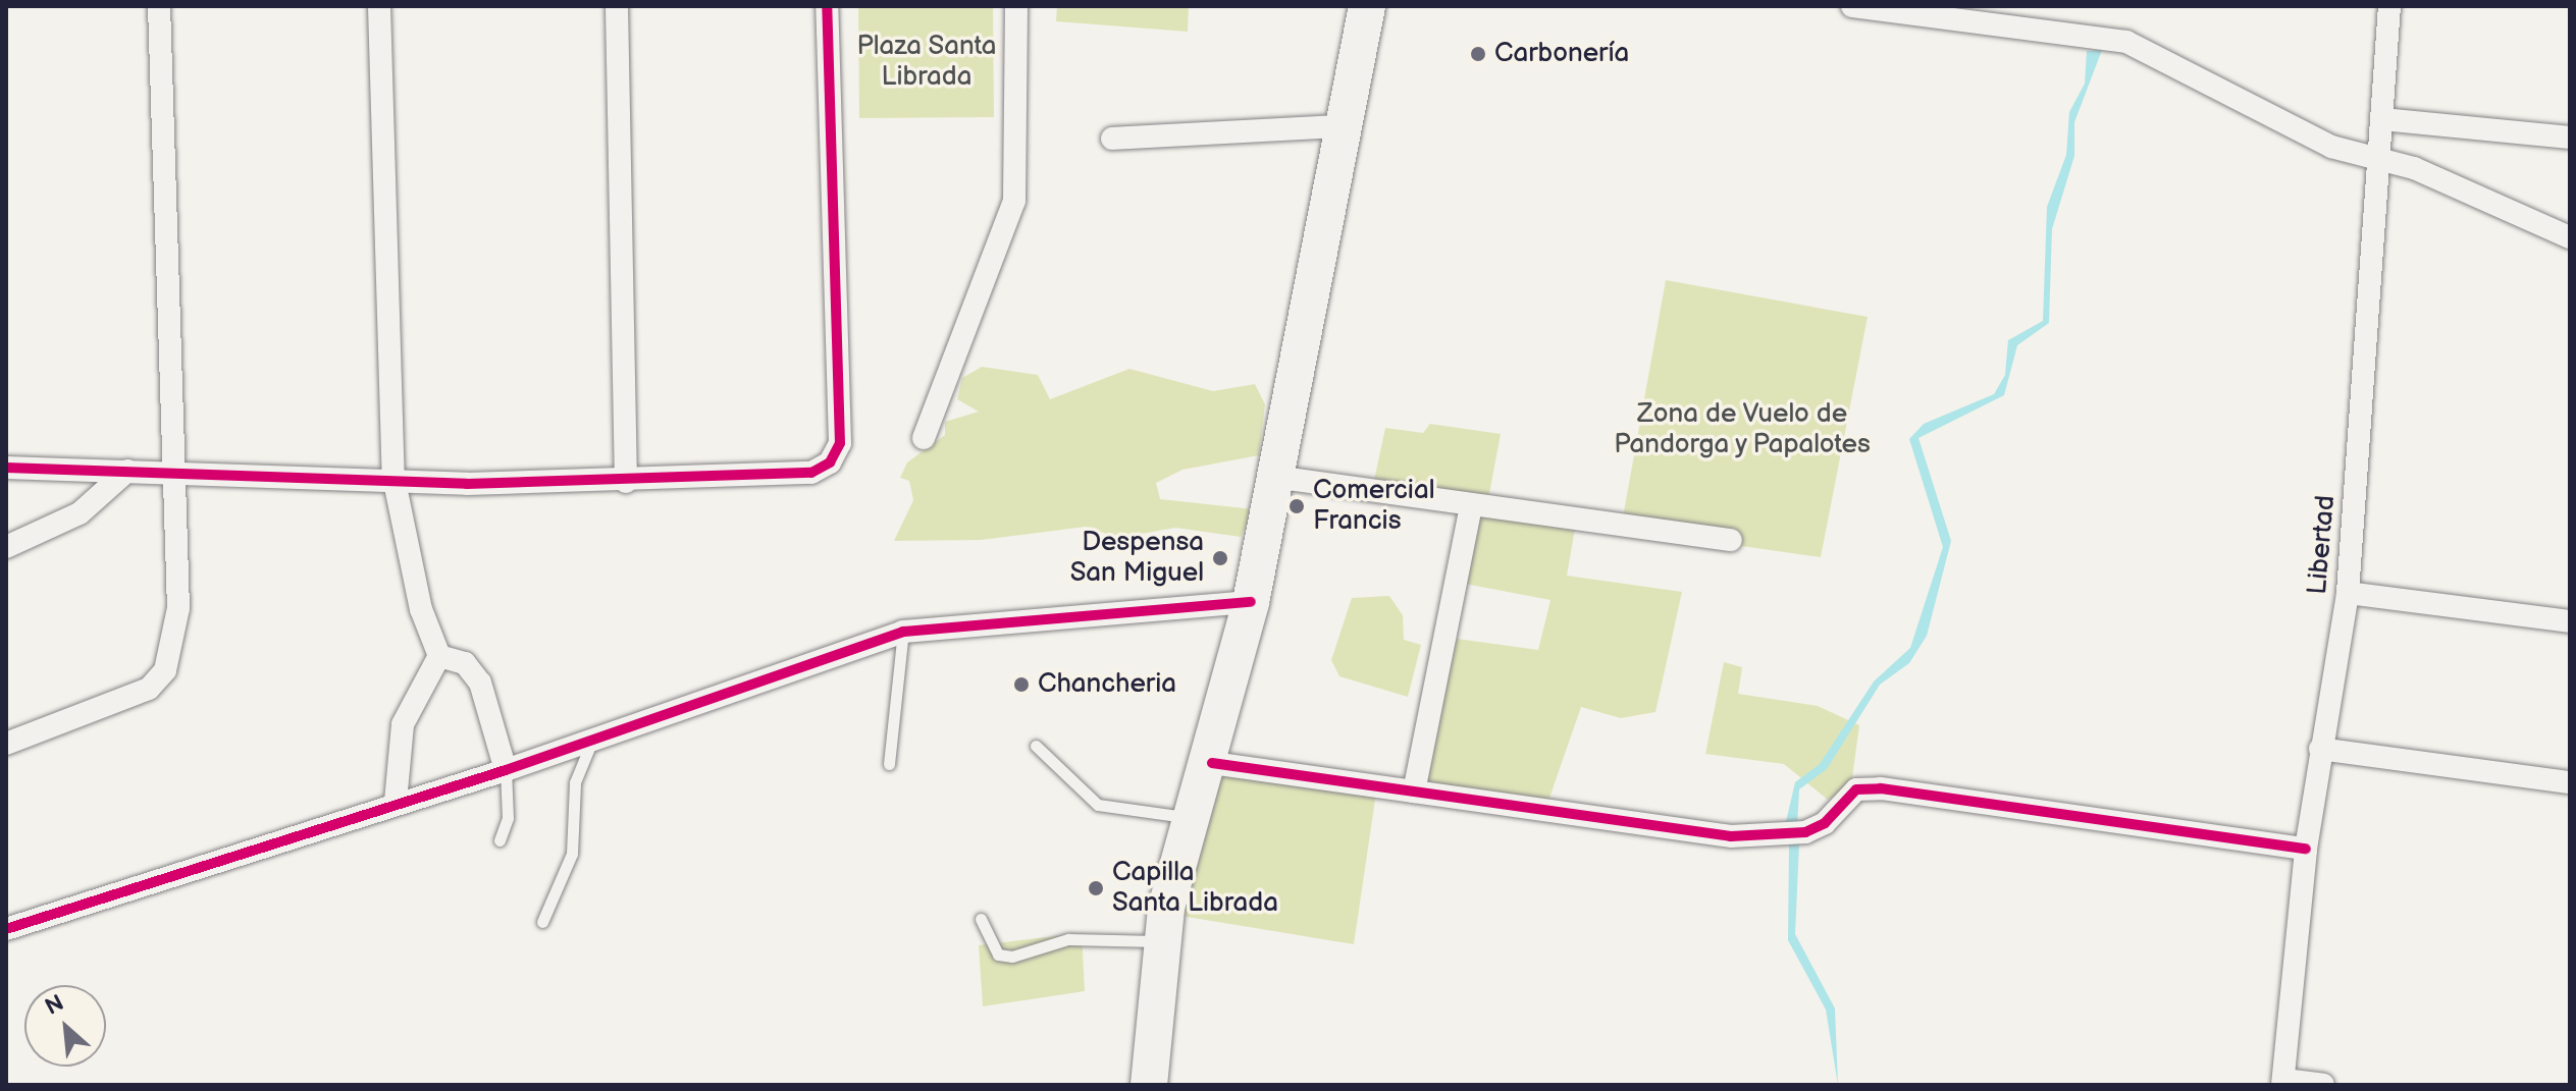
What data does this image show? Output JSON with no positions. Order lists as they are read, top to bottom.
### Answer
{
  "streets": {
    "street": ["Libertad"]
  },
  "parks": ["Plaza Santa Librada", "Zona de Vuelo de Pandorga y Papalotes"],
  "places": [
    "Carbonería",
    "Comercial Francis",
    "Despensa San Miguel",
    "Chancheria",
    "Capilla Santa Librada"
  ],
  "north": "top left"
}
